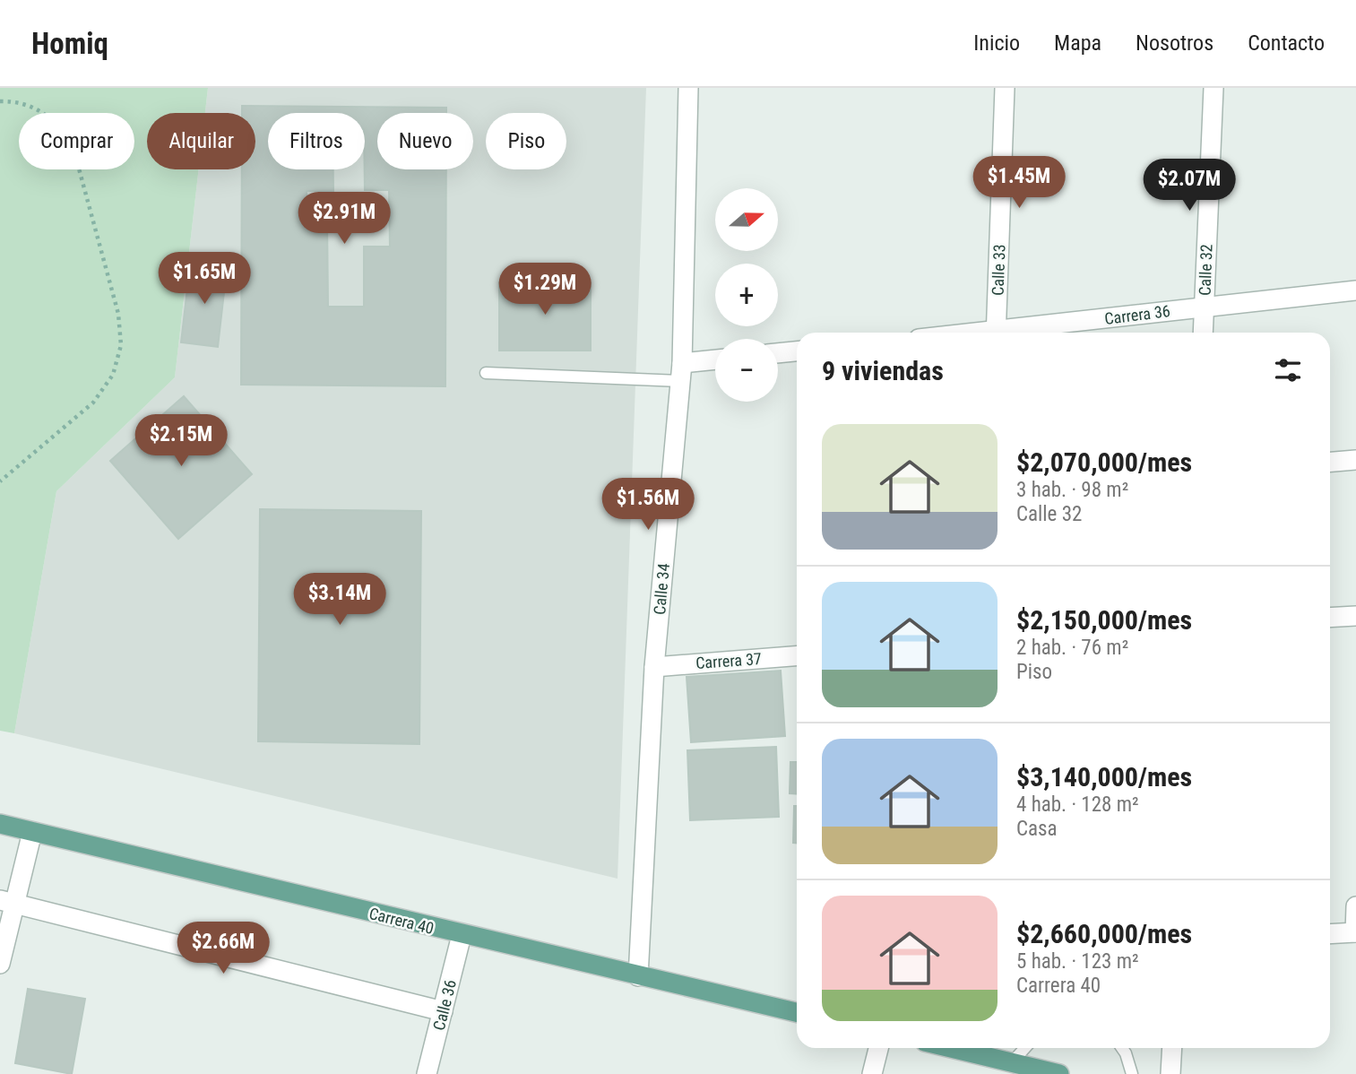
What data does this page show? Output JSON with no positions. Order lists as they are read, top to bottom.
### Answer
{
  "streets": {
    "main road": ["Carrera 40"],
    "street": [
      "Calle 33",
      "Calle 32",
      "Carrera 36",
      "Calle 34",
      "Carrera 37",
      "Calle 36"
    ]
  },
  "crossings": [
    ["Calle 32", "Carrera 36"],
    ["Calle 34", "Carrera 37"],
    ["Calle 34", "Carrera 40"],
    ["Carrera 40", "Calle 36"]
  ],
  "north": "right",
  "page": {
    "header": "Homiq",
    "nav": [
      "Inicio",
      "Mapa",
      "Nosotros",
      "Contacto"
    ],
    "chip": [
      "Comprar",
      "Alquilar",
      "Filtros",
      "Nuevo",
      "Piso"
    ],
    "price": [
      "$1.45M",
      "$2.07M",
      "$2.91M",
      "$1.65M",
      "$1.29M",
      "$2.15M",
      "$1.56M",
      "$3.14M",
      "$2.66M"
    ],
    "map_buttons": ["+", "−"],
    "heading": "9 viviendas",
    "list": [
      {
        "name": "$2,070,000/mes",
        "note": "3 hab. · 98 m² · Calle 32"
      },
      {
        "name": "$2,150,000/mes",
        "note": "2 hab. · 76 m² · Piso"
      },
      {
        "name": "$3,140,000/mes",
        "note": "4 hab. · 128 m² · Casa"
      },
      {
        "name": "$2,660,000/mes",
        "note": "5 hab. · 123 m² · Carrera 40"
      }
    ]
  }
}
